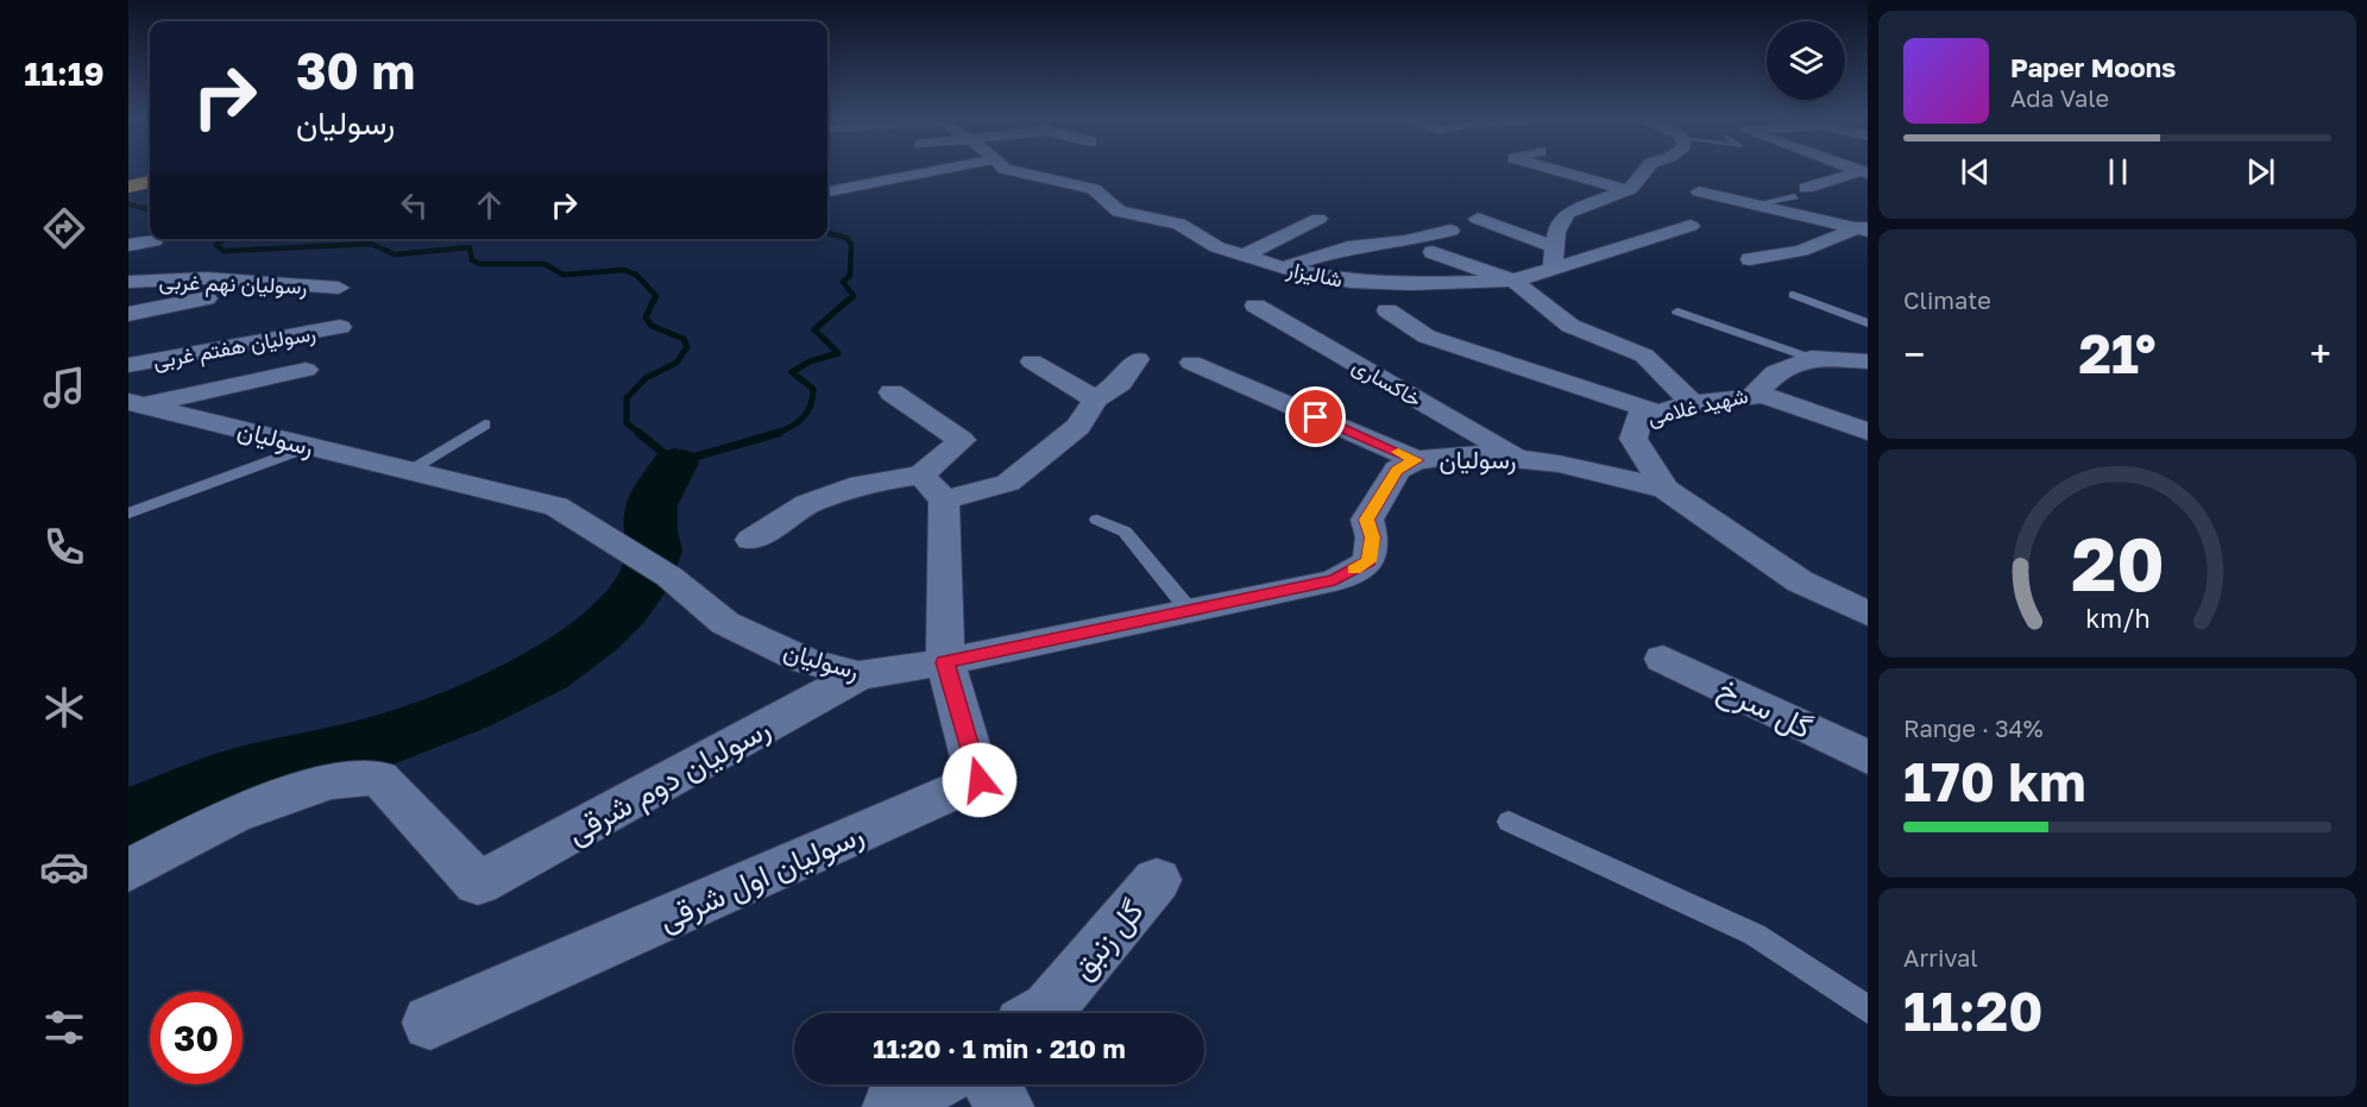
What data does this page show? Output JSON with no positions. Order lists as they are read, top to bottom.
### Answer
{
  "streets": {
    "street": [
      "شالیزار",
      "رسولیان نهم غربی",
      "رسولیان هفتم غربی",
      "خاکساری",
      "شهید غلامی",
      "رسولیان",
      "گل سرخ",
      "رسولیان دوم شرقی",
      "رسولیان اول شرقی",
      "گل زنبق"
    ]
  },
  "crossings": [
    ["خاکساری", "رسولیان"],
    ["شهید غلامی", "رسولیان"],
    ["رسولیان", "رسولیان دوم شرقی"],
    ["رسولیان", "رسولیان اول شرقی"]
  ],
  "page": {
    "tabs": "11:19",
    "turn": ["30 m", "رسولیان"],
    "song": ["Paper Moons", "Ada Vale"],
    "tile": [
      "Climate",
      ["Range · 34%", "170 km"],
      ["Arrival", "11:20"]
    ],
    "heat": ["−", "21°", "+"],
    "limit": "30",
    "trip": "11:20 · 1 min · 210 m",
    "gauge": ["20", "km/h"]
  }
}
